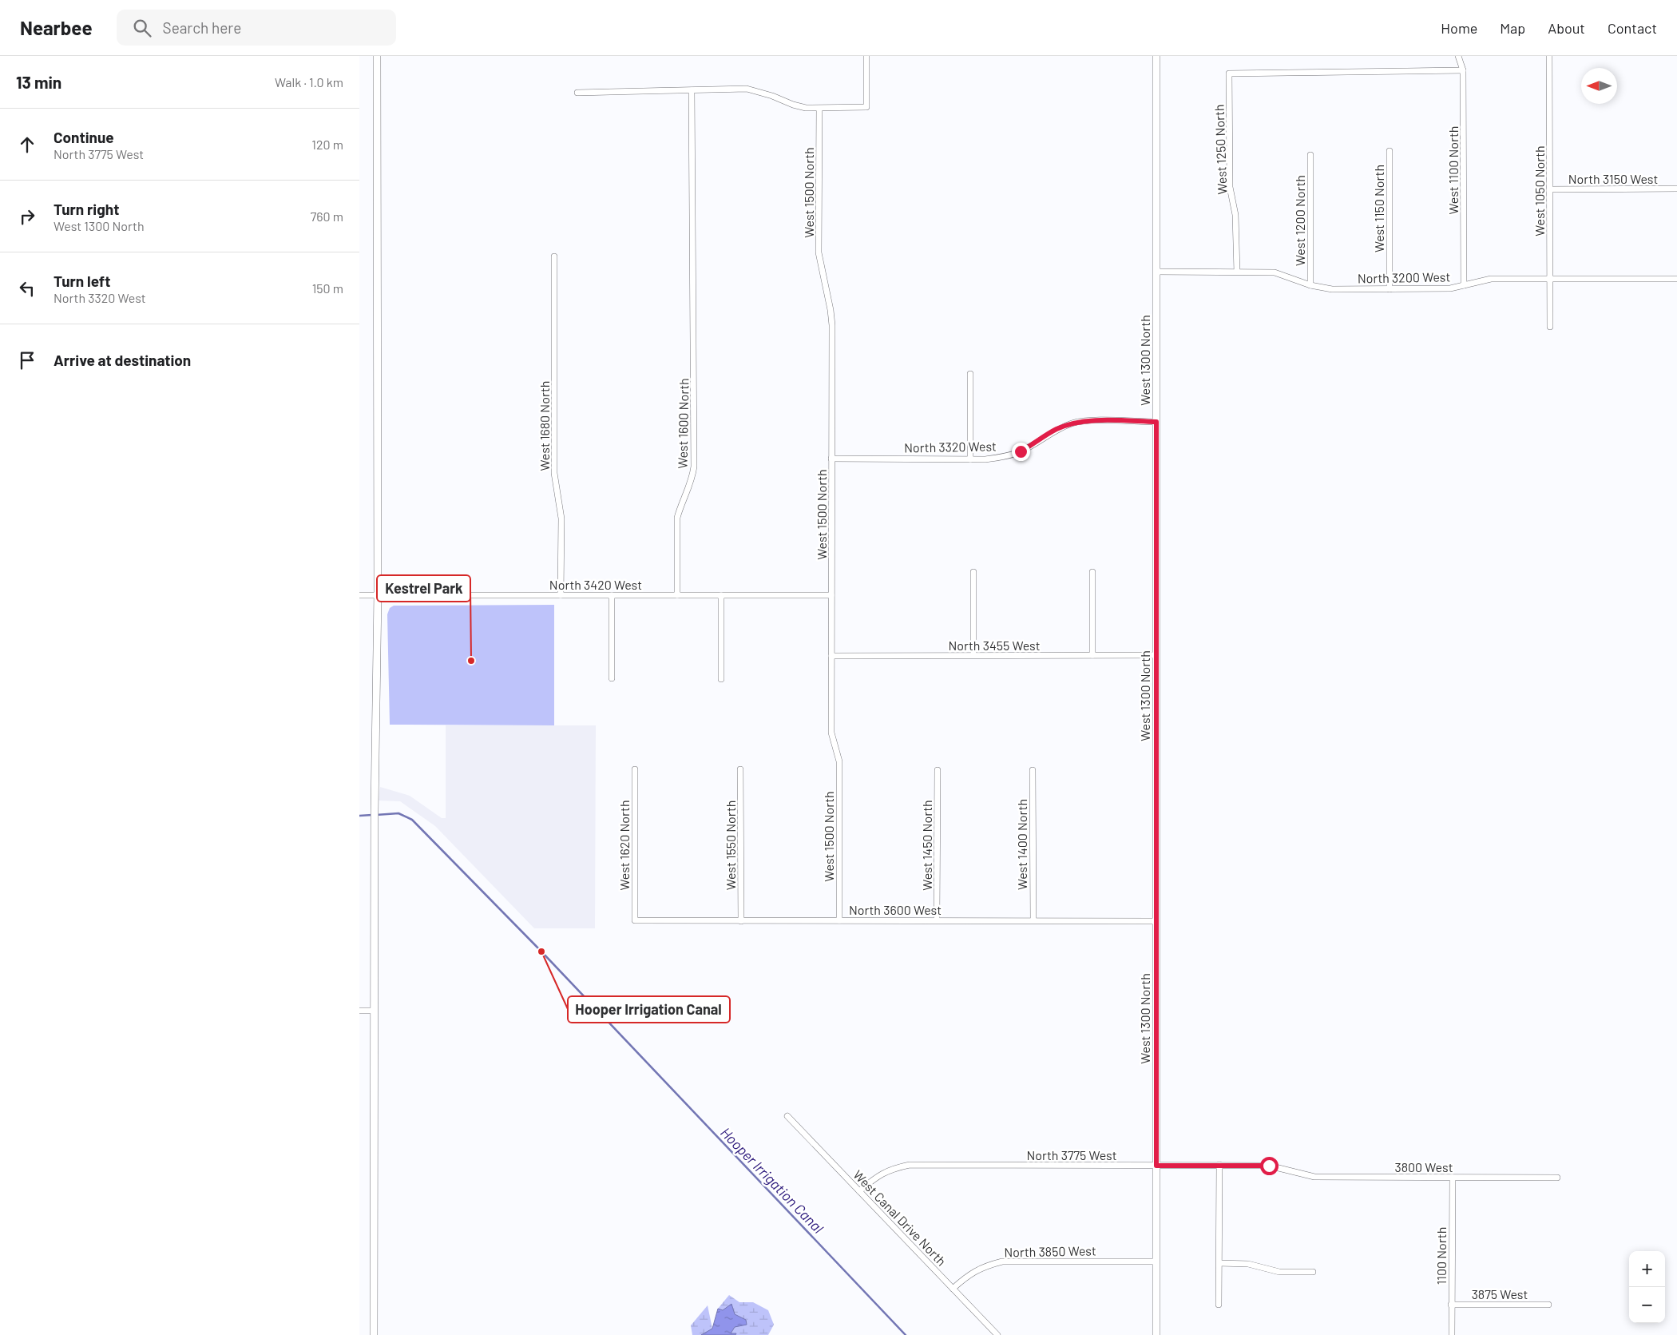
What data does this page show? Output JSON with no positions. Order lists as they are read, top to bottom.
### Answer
{
  "streets": {
    "street": [
      "West 1250 North",
      "West 1100 North",
      "North 3150 West",
      "West 1050 North",
      "West 1500 North",
      "West 1150 North",
      "West 1200 North",
      "North 3200 West",
      "West 1300 North",
      "West 1600 North",
      "West 1680 North",
      "North 3320 West",
      "North 3420 West",
      "North 3455 West",
      "West 1400 North",
      "West 1620 North",
      "West 1550 North",
      "West 1450 North",
      "North 3600 West",
      "North 3775 West",
      "3800 West",
      "West Canal Drive North",
      "North 3850 West",
      "1100 North",
      "3875 West"
    ]
  },
  "crossings": [
    ["West 1250 North", "West 1100 North"],
    ["West 1250 North", "North 3200 West"],
    ["West 1100 North", "North 3200 West"],
    ["North 3150 West", "West 1050 North"],
    ["West 1050 North", "North 3200 West"],
    ["West 1500 North", "North 3320 West"],
    ["West 1500 North", "North 3420 West"],
    ["West 1500 North", "North 3455 West"],
    ["West 1500 North", "North 3600 West"],
    ["West 1150 North", "North 3200 West"],
    ["West 1200 North", "North 3200 West"],
    ["North 3200 West", "West 1300 North"],
    ["West 1300 North", "North 3320 West"],
    ["West 1300 North", "North 3455 West"],
    ["West 1300 North", "North 3600 West"],
    ["West 1300 North", "North 3775 West"],
    ["West 1300 North", "North 3850 West"],
    ["West 1600 North", "North 3420 West"],
    ["West 1680 North", "North 3420 West"],
    ["West 1400 North", "North 3600 West"],
    ["West 1620 North", "North 3600 West"],
    ["West 1550 North", "North 3600 West"],
    ["West 1450 North", "North 3600 West"],
    ["North 3775 West", "3800 West"],
    ["North 3775 West", "West Canal Drive North"],
    ["3800 West", "1100 North"],
    ["West Canal Drive North", "North 3850 West"],
    ["1100 North", "3875 West"]
  ],
  "water": ["Hooper Irrigation Canal"],
  "places": ["Kestrel Park", "Hooper Irrigation Canal"],
  "north": "left",
  "page": {
    "header": "Nearbee",
    "search": "Search here",
    "nav": [
      "Home",
      "Map",
      "About",
      "Contact"
    ],
    "heading": ["13 min", "Walk · 1.0 km"],
    "list": [
      ["Continue", "North 3775 West", "120 m"],
      ["Turn right", "West 1300 North", "760 m"],
      ["Turn left", "North 3320 West", "150 m"],
      "Arrive at destination"
    ],
    "map_buttons": ["+", "−"]
  }
}
